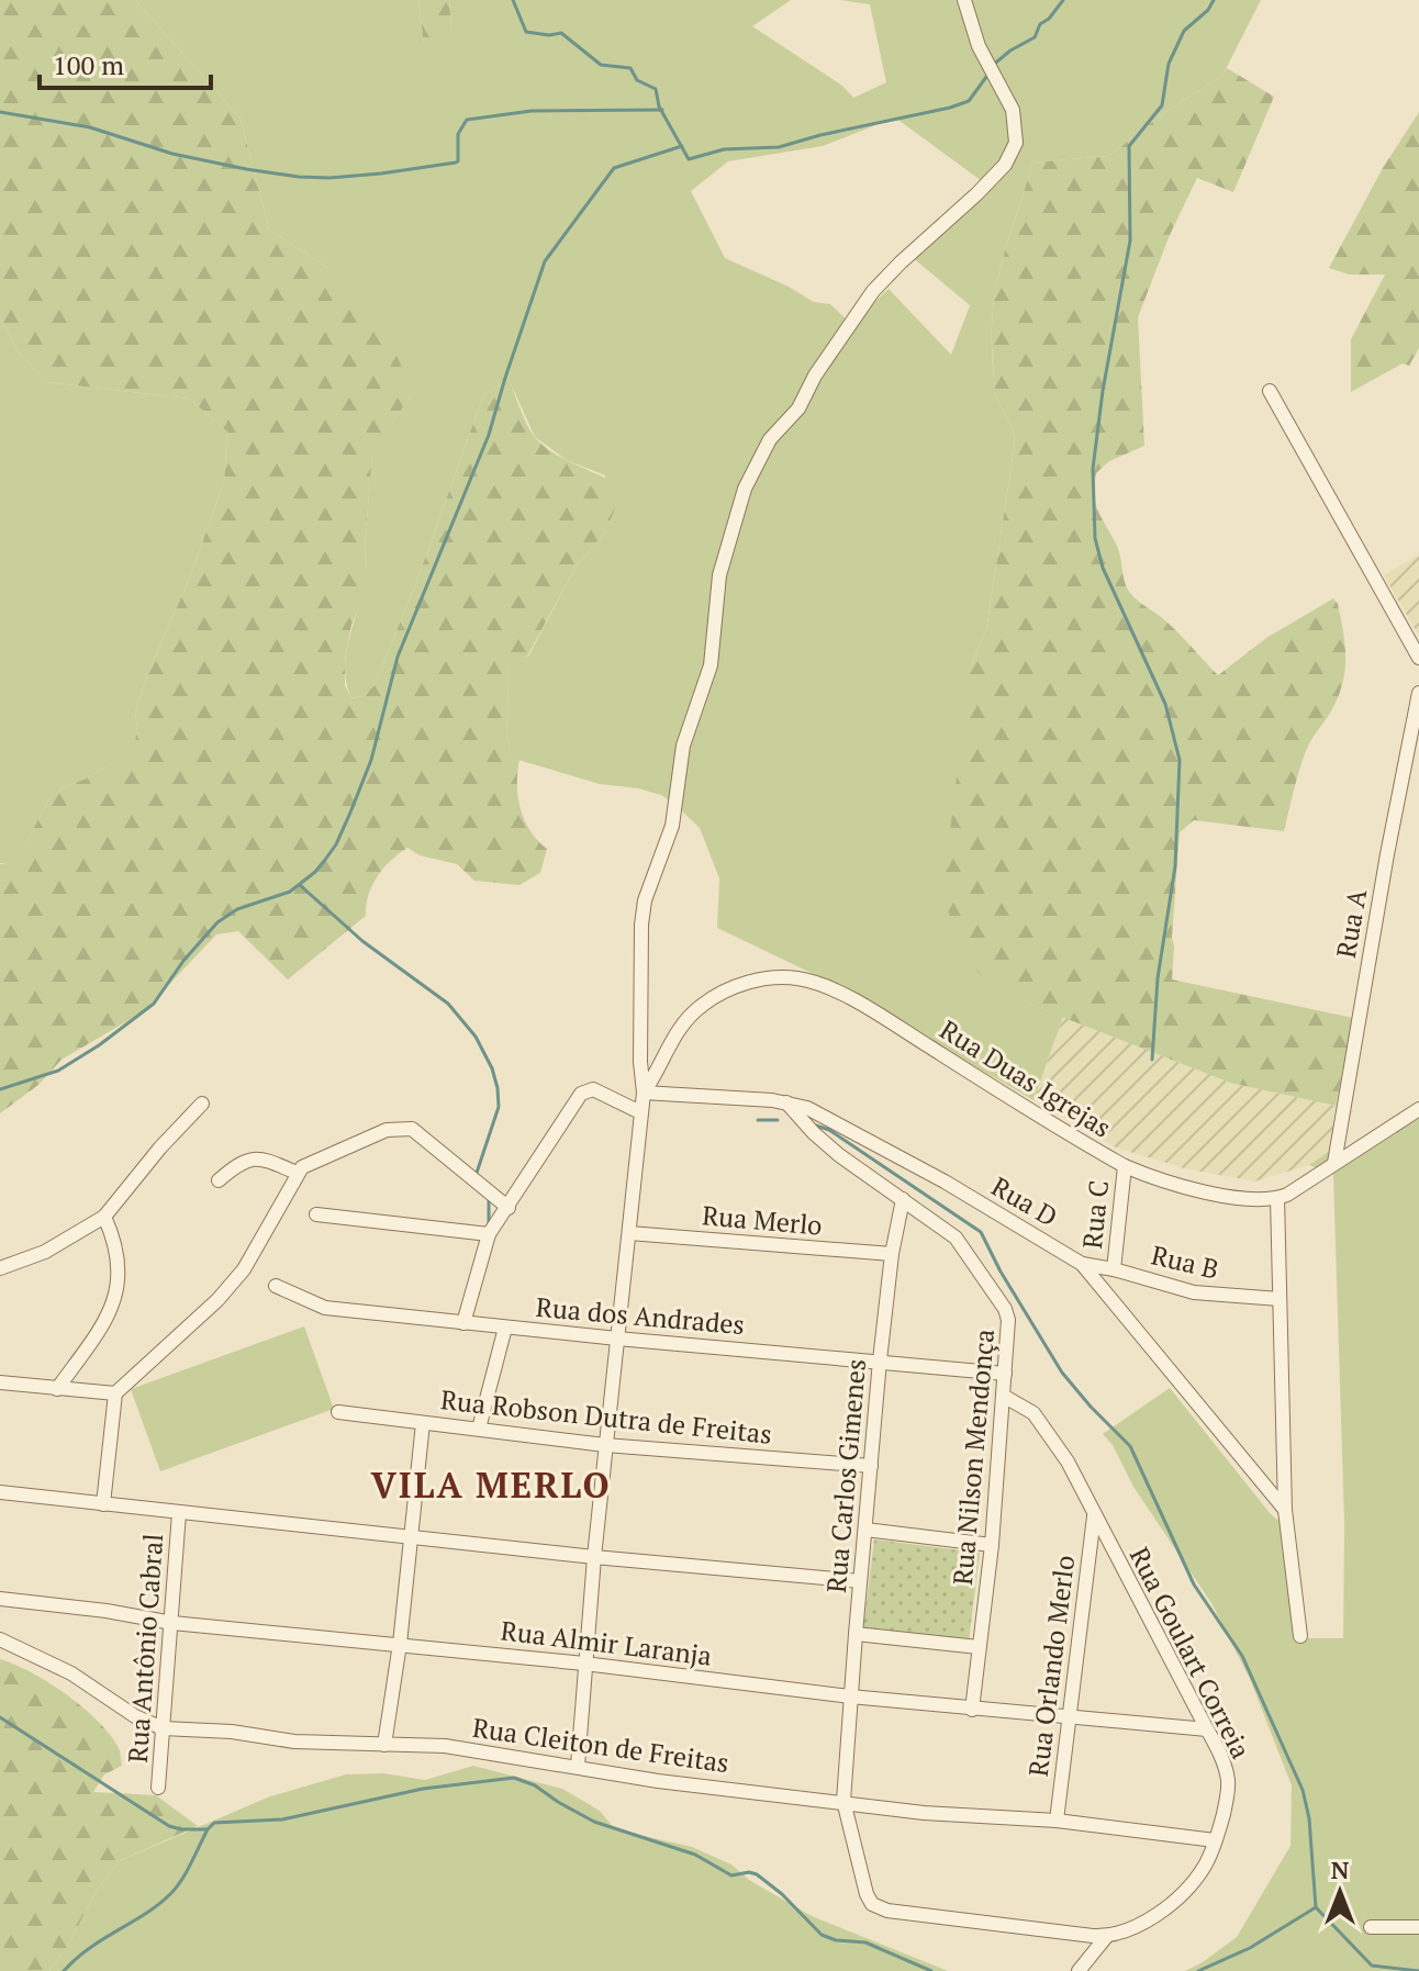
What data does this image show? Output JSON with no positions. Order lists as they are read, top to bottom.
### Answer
{
  "streets": {
    "street": [
      "Rua A",
      "Rua Duas Igrejas",
      "Rua D",
      "Rua C",
      "Rua Merlo",
      "Rua B",
      "Rua dos Andrades",
      "Rua Robson Dutra de Freitas",
      "Rua Nilson Mendonça",
      "Rua Carlos Gimenes",
      "Rua Almir Laranja",
      "Rua Antônio Cabral",
      "Rua Goulart Correia",
      "Rua Orlando Merlo",
      "Rua Cleiton de Freitas"
    ]
  },
  "crossings": [
    ["Rua Duas Igrejas", "Rua D"],
    ["Rua Duas Igrejas", "Rua C"],
    ["Rua D", "Rua B"],
    ["Rua C", "Rua B"],
    ["Rua Merlo", "Rua Carlos Gimenes"],
    ["Rua dos Andrades", "Rua Nilson Mendonça"],
    ["Rua dos Andrades", "Rua Carlos Gimenes"],
    ["Rua Robson Dutra de Freitas", "Rua Carlos Gimenes"],
    ["Rua Nilson Mendonça", "Rua Carlos Gimenes"],
    ["Rua Nilson Mendonça", "Rua Almir Laranja"],
    ["Rua Nilson Mendonça", "Rua Goulart Correia"],
    ["Rua Carlos Gimenes", "Rua Almir Laranja"],
    ["Rua Carlos Gimenes", "Rua Goulart Correia"],
    ["Rua Carlos Gimenes", "Rua Cleiton de Freitas"],
    ["Rua Almir Laranja", "Rua Antônio Cabral"],
    ["Rua Almir Laranja", "Rua Goulart Correia"],
    ["Rua Almir Laranja", "Rua Orlando Merlo"],
    ["Rua Antônio Cabral", "Rua Cleiton de Freitas"],
    ["Rua Goulart Correia", "Rua Orlando Merlo"],
    ["Rua Goulart Correia", "Rua Cleiton de Freitas"],
    ["Rua Orlando Merlo", "Rua Cleiton de Freitas"]
  ],
  "districts": ["VILA MERLO"],
  "scale_bar": "100 m",
  "north": "top"
}
